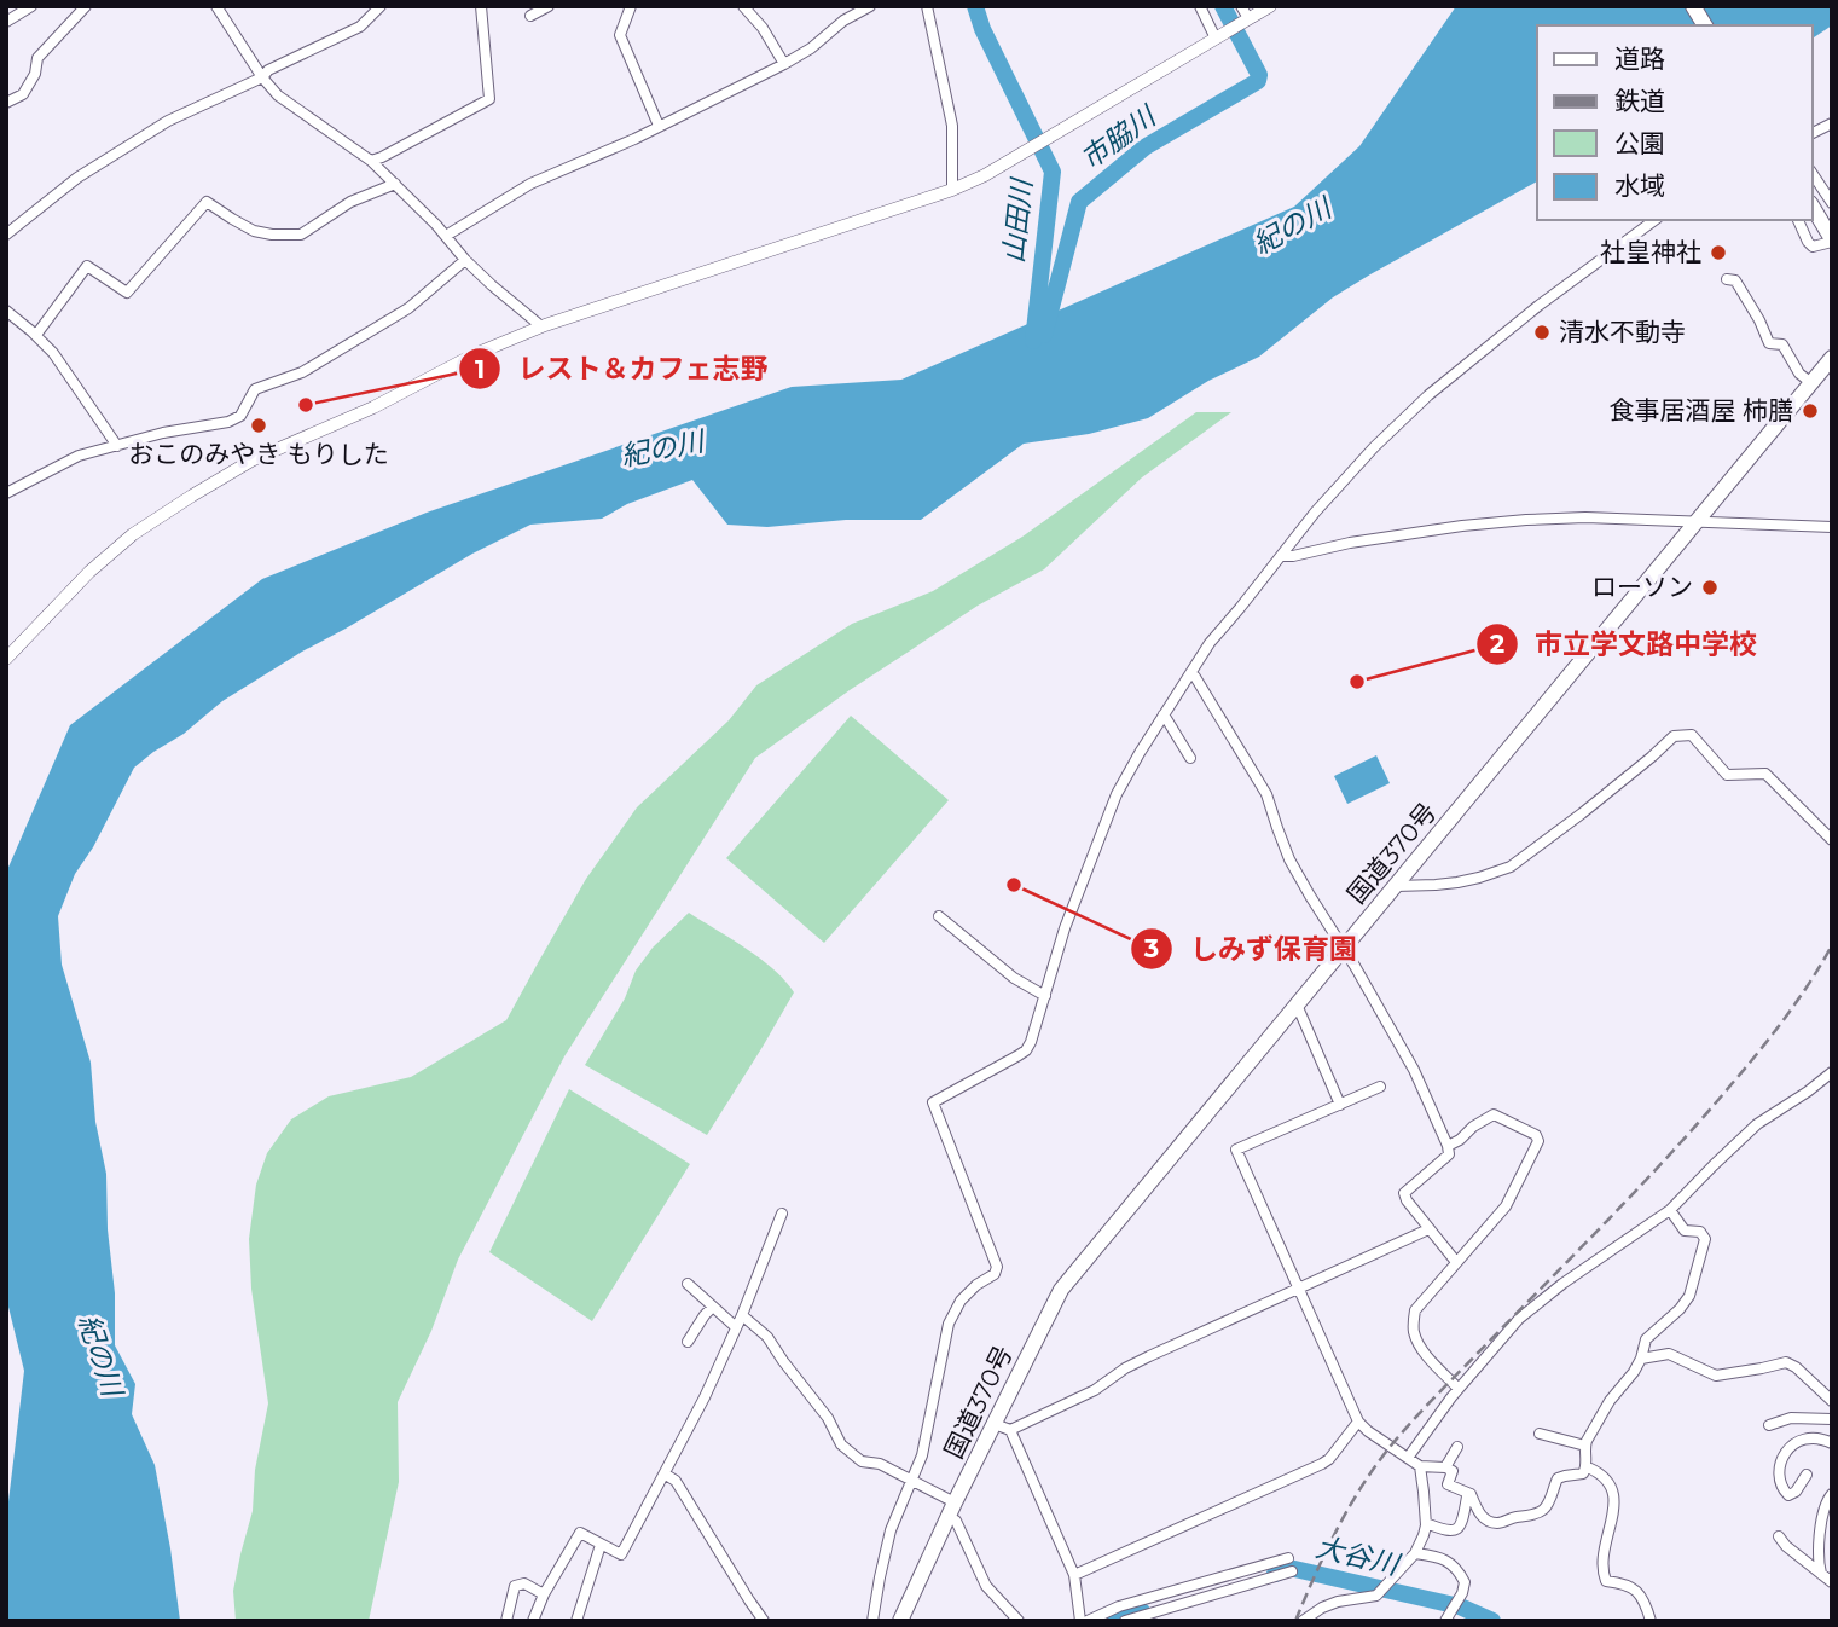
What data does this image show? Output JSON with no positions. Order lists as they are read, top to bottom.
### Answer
{
  "streets": {
    "highway": ["国道370号"]
  },
  "water": [
    "市脇川",
    "山田川",
    "紀の川",
    "大谷川"
  ],
  "places": [
    "社皇神社",
    "清水不動寺",
    "レスト＆カフェ志野",
    "食事居酒屋 柿膳",
    "おこのみやき もりした",
    "ローソン",
    "市立学文路中学校",
    "しみず保育園"
  ],
  "legend": [
    "道路",
    "鉄道",
    "公園",
    "水域"
  ]
}
